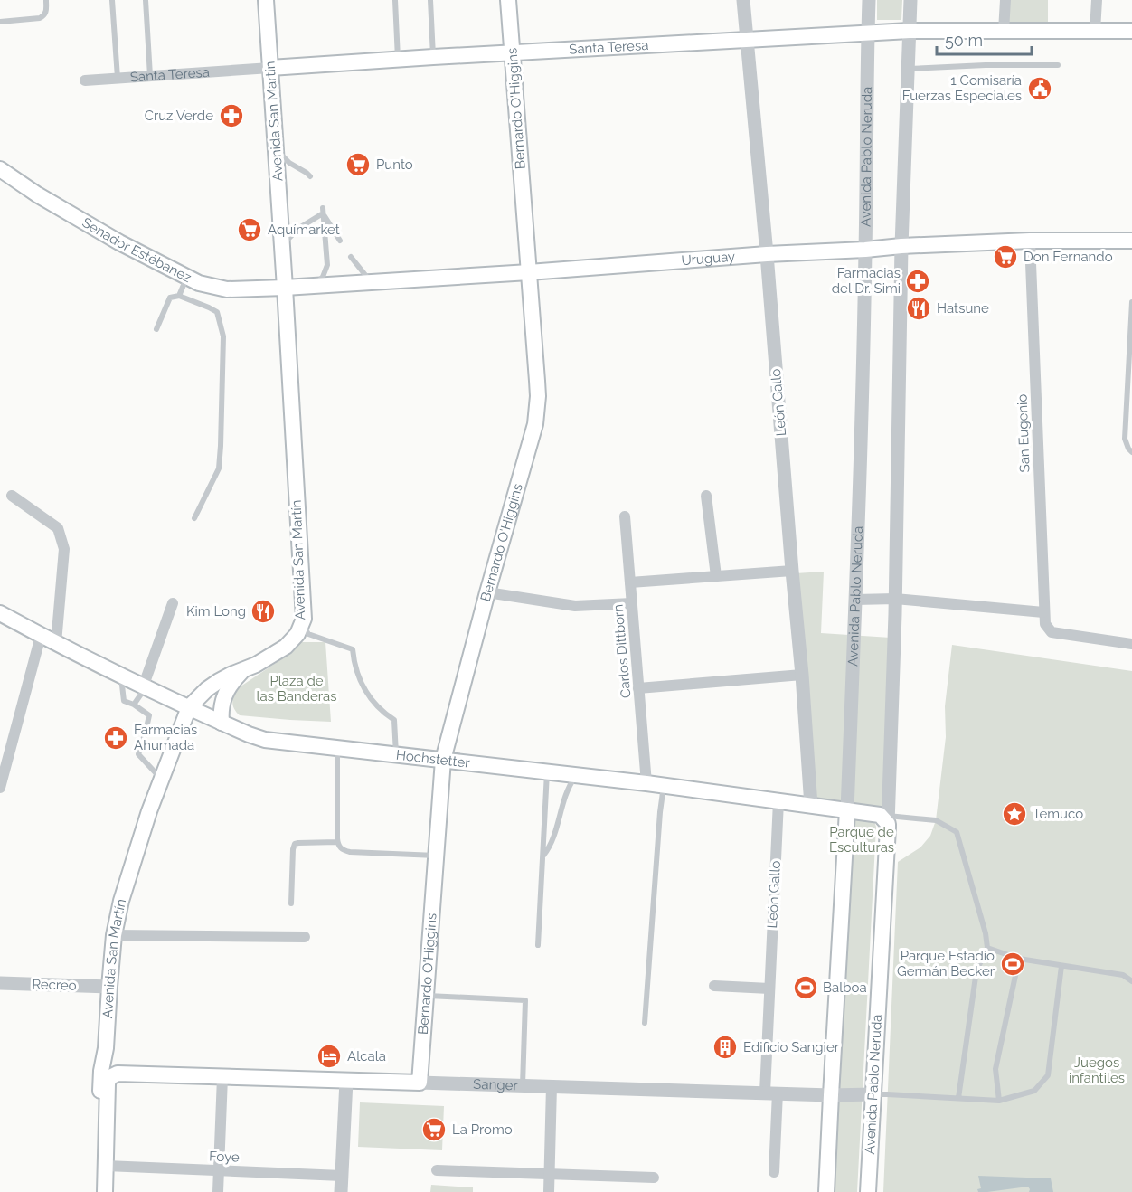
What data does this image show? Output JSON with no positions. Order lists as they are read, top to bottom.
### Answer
{
  "streets": {
    "main road": [
      "Santa Teresa",
      "Bernardo O'Higgins",
      "Avenida San Martín",
      "Avenida Pablo Neruda",
      "Senador Estébanez",
      "Uruguay",
      "Hochstetter",
      "Sanger"
    ],
    "street": [
      "León Gallo",
      "San Eugenio",
      "Carlos Dittborn",
      "Recreo",
      "Foye"
    ]
  },
  "crossings": [
    ["Santa Teresa", "Bernardo O'Higgins"],
    ["Santa Teresa", "Avenida San Martín"],
    ["Santa Teresa", "Avenida Pablo Neruda"],
    ["Santa Teresa", "León Gallo"],
    ["Bernardo O'Higgins", "Uruguay"],
    ["Bernardo O'Higgins", "Hochstetter"],
    ["Bernardo O'Higgins", "Sanger"],
    ["Avenida San Martín", "Senador Estébanez"],
    ["Avenida San Martín", "Uruguay"],
    ["Avenida San Martín", "Hochstetter"],
    ["Avenida San Martín", "Recreo"],
    ["Avenida San Martín", "Sanger"],
    ["Avenida Pablo Neruda", "Uruguay"],
    ["Avenida Pablo Neruda", "Hochstetter"],
    ["Avenida Pablo Neruda", "Sanger"],
    ["Senador Estébanez", "Uruguay"],
    ["Uruguay", "León Gallo"],
    ["Uruguay", "San Eugenio"],
    ["León Gallo", "Hochstetter"],
    ["León Gallo", "Sanger"],
    ["Carlos Dittborn", "Hochstetter"]
  ],
  "parks": ["Plaza de las Banderas", "Parque de Esculturas", "Juegos infantiles"],
  "places": {
    "public building": ["1 Comisaría Fuerzas Especiales"],
    "pharmacy": ["Cruz Verde", "Farmacias del Dr. Simi", "Farmacias Ahumada"],
    "supermarket": [
      "Punto",
      "Aquímarket",
      "Don Fernando",
      "La Promo"
    ],
    "restaurant": ["Hatsune", "Kim Long"],
    "place": ["Temuco"],
    "sports": ["Parque Estadio Germán Becker", "Balboa"],
    "building": ["Edificio Sangier"],
    "hotel": ["Alcala"]
  },
  "scale_bar": "50 m"
}
